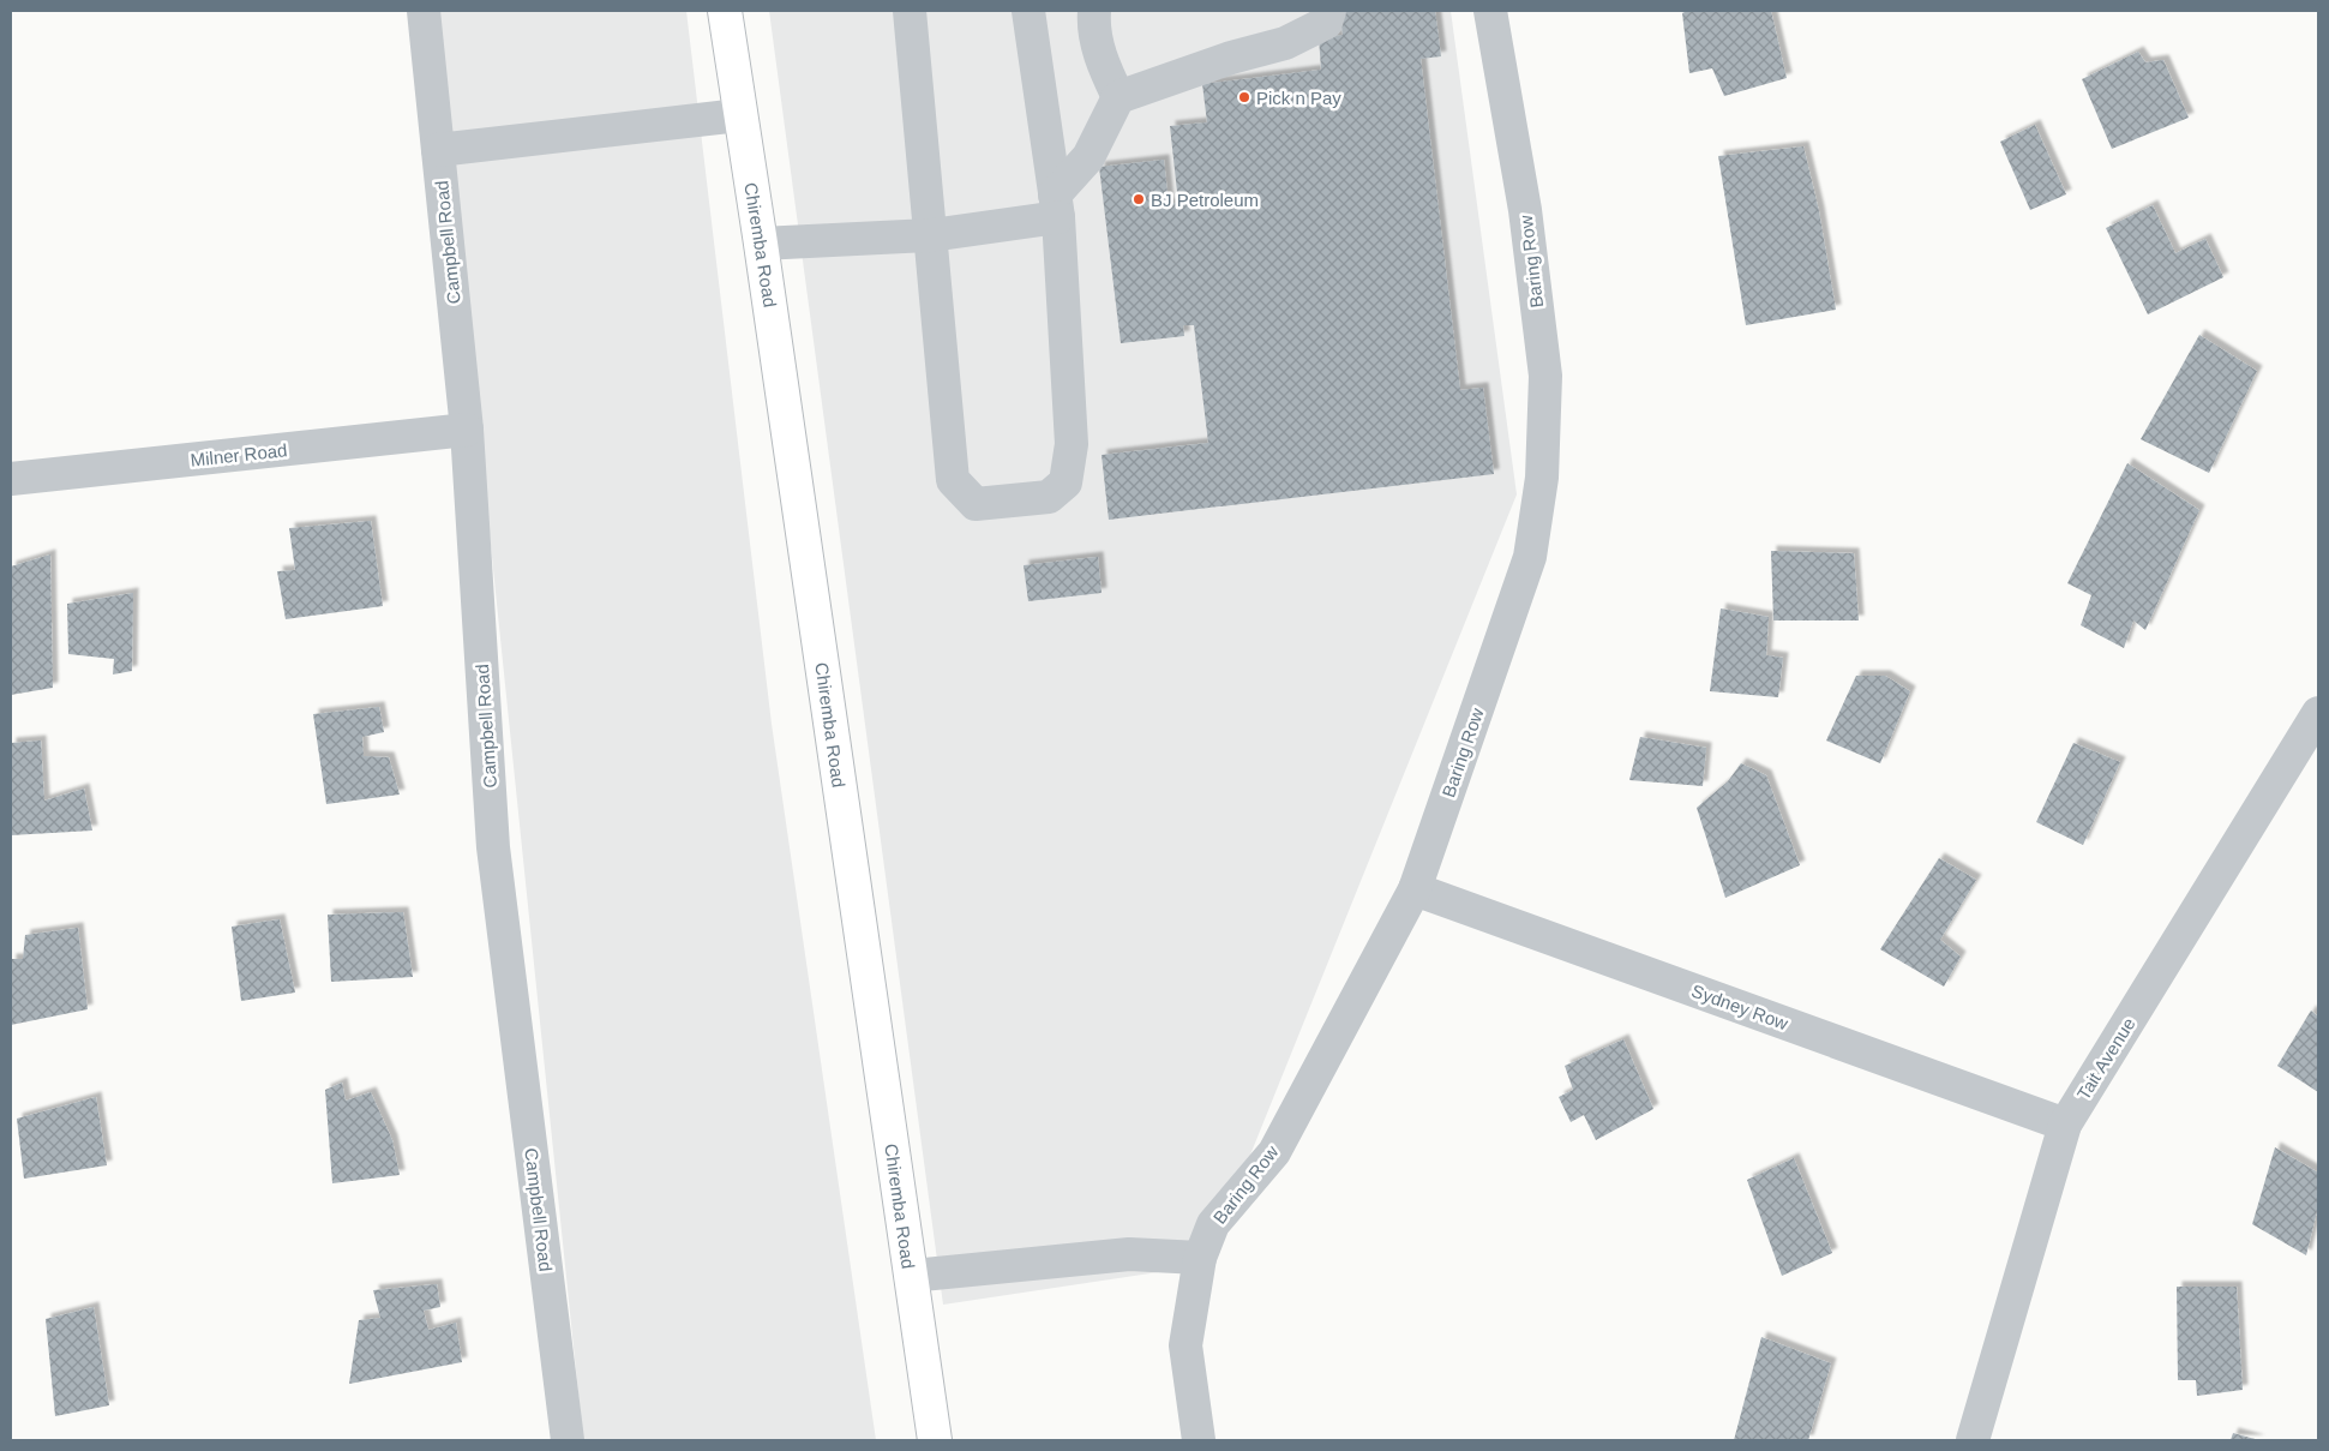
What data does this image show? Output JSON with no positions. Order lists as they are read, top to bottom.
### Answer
{
  "streets": {
    "main road": ["Chiremba Road"],
    "street": [
      "Campbell Road",
      "Baring Row",
      "Milner Road",
      "Sydney Row",
      "Tait Avenue"
    ]
  },
  "crossings": [
    ["Campbell Road", "Milner Road"],
    ["Baring Row", "Sydney Row"],
    ["Sydney Row", "Tait Avenue"]
  ],
  "places": ["Pick n Pay", "BJ Petroleum"]
}
